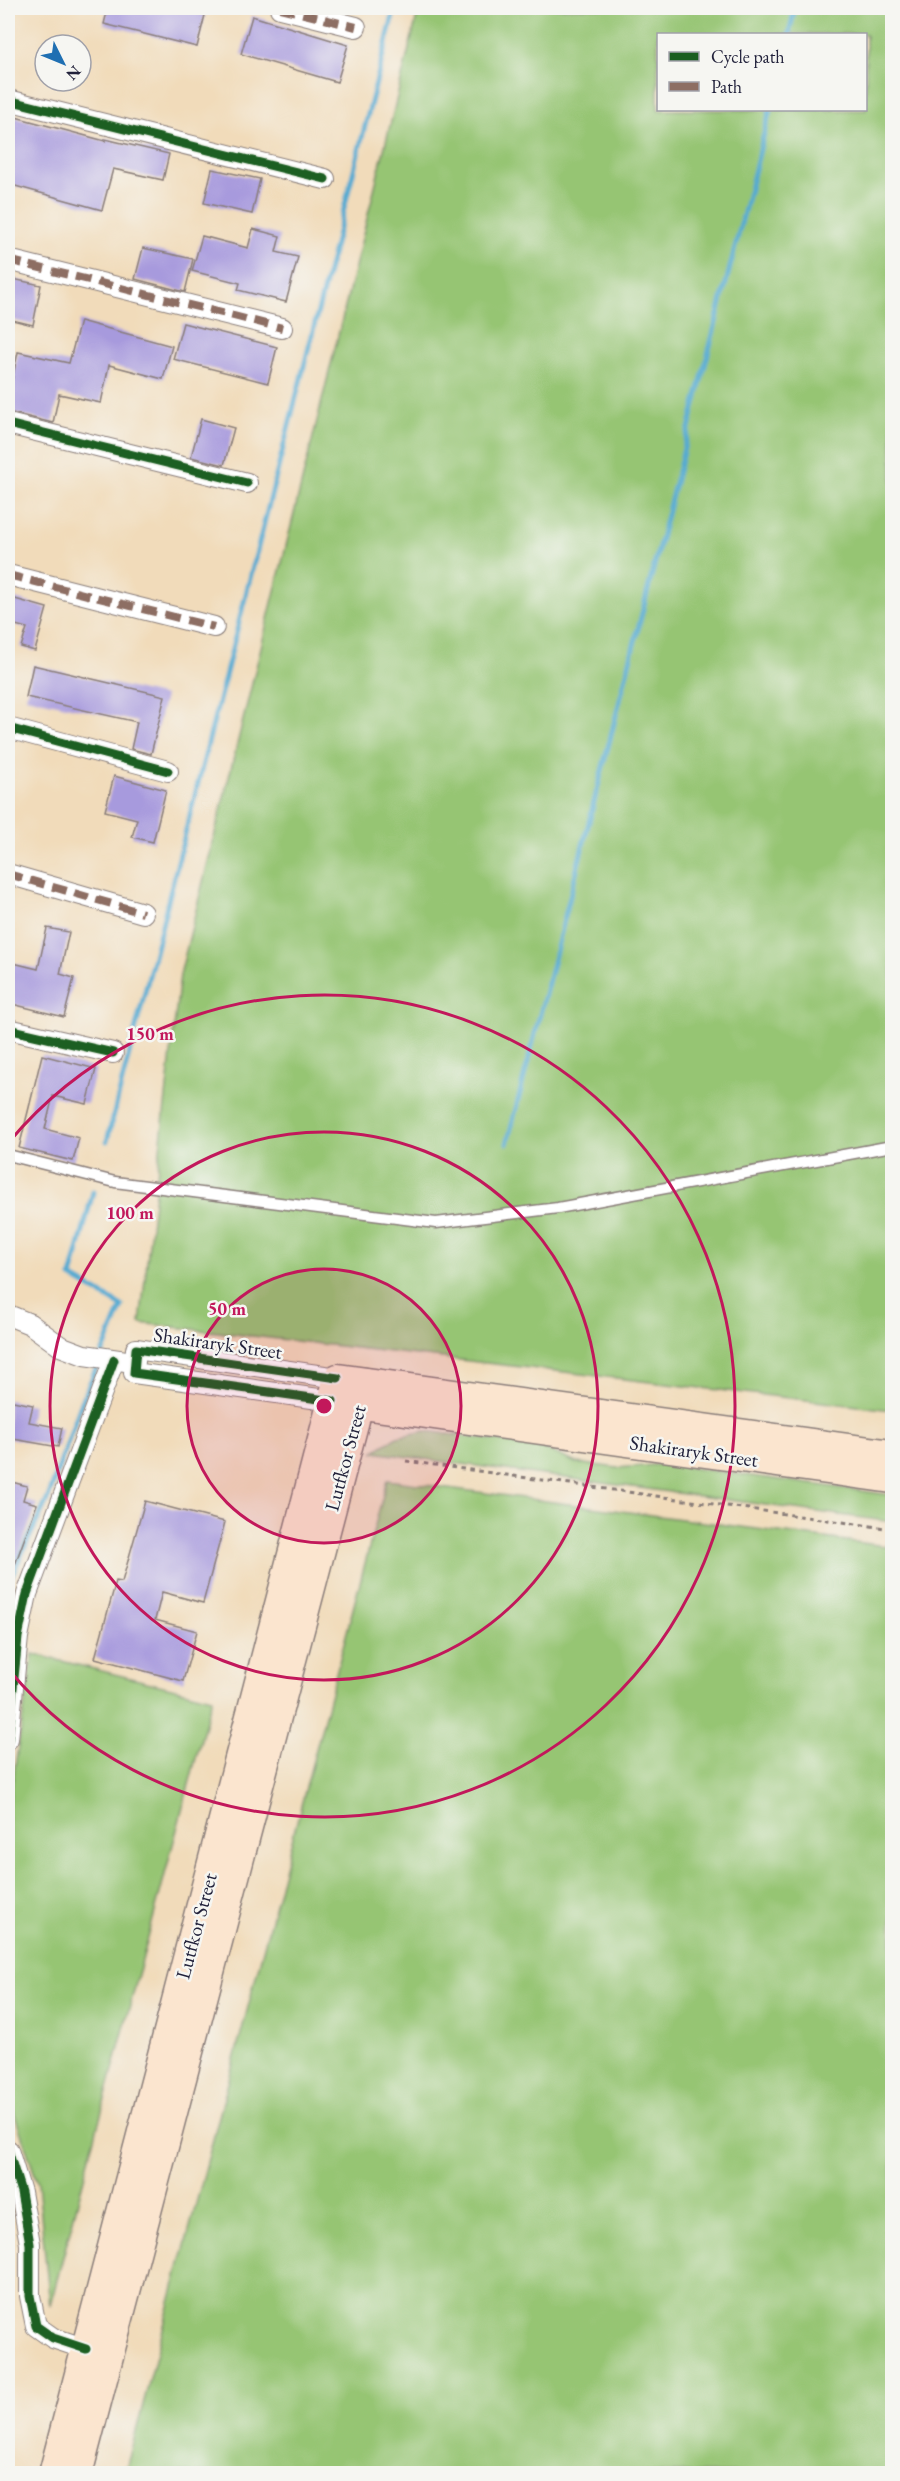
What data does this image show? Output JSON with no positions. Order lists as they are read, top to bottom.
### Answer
{
  "streets": {
    "main road": ["Shakiraryk Street", "Lutfkor Street"]
  },
  "crossings": [
    ["Shakiraryk Street", "Lutfkor Street"]
  ],
  "legend": ["Cycle path", "Path"],
  "north": "bottom right",
  "rings": ["150 m", "100 m", "50 m"]
}
